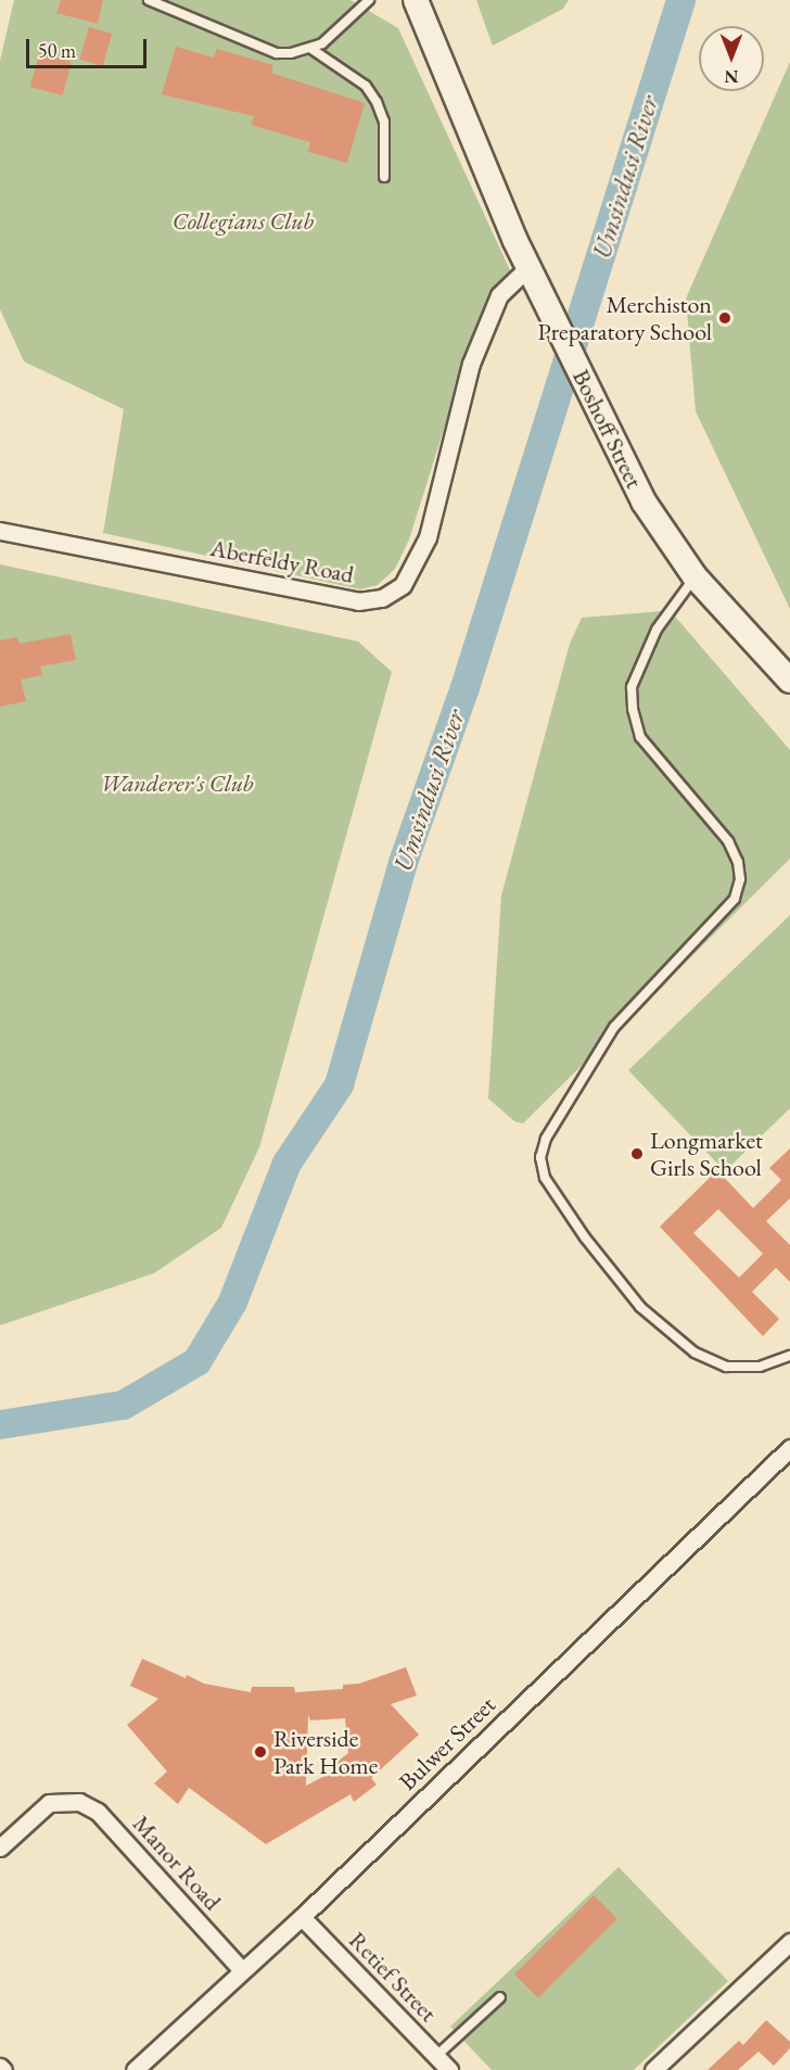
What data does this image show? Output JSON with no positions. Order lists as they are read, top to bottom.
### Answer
{
  "streets": {
    "main road": ["Boshoff Street"],
    "street": [
      "Aberfeldy Road",
      "Bulwer Street",
      "Manor Road",
      "Retief Street"
    ]
  },
  "crossings": [
    ["Boshoff Street", "Aberfeldy Road"],
    ["Bulwer Street", "Manor Road"],
    ["Bulwer Street", "Retief Street"]
  ],
  "water": ["Umsindusi River"],
  "parks": ["Collegians Club", "Wanderer's Club"],
  "places": ["Merchiston Preparatory School", "Longmarket Girls School", "Riverside Park Home"],
  "scale_bar": "50 m",
  "north": "bottom"
}
